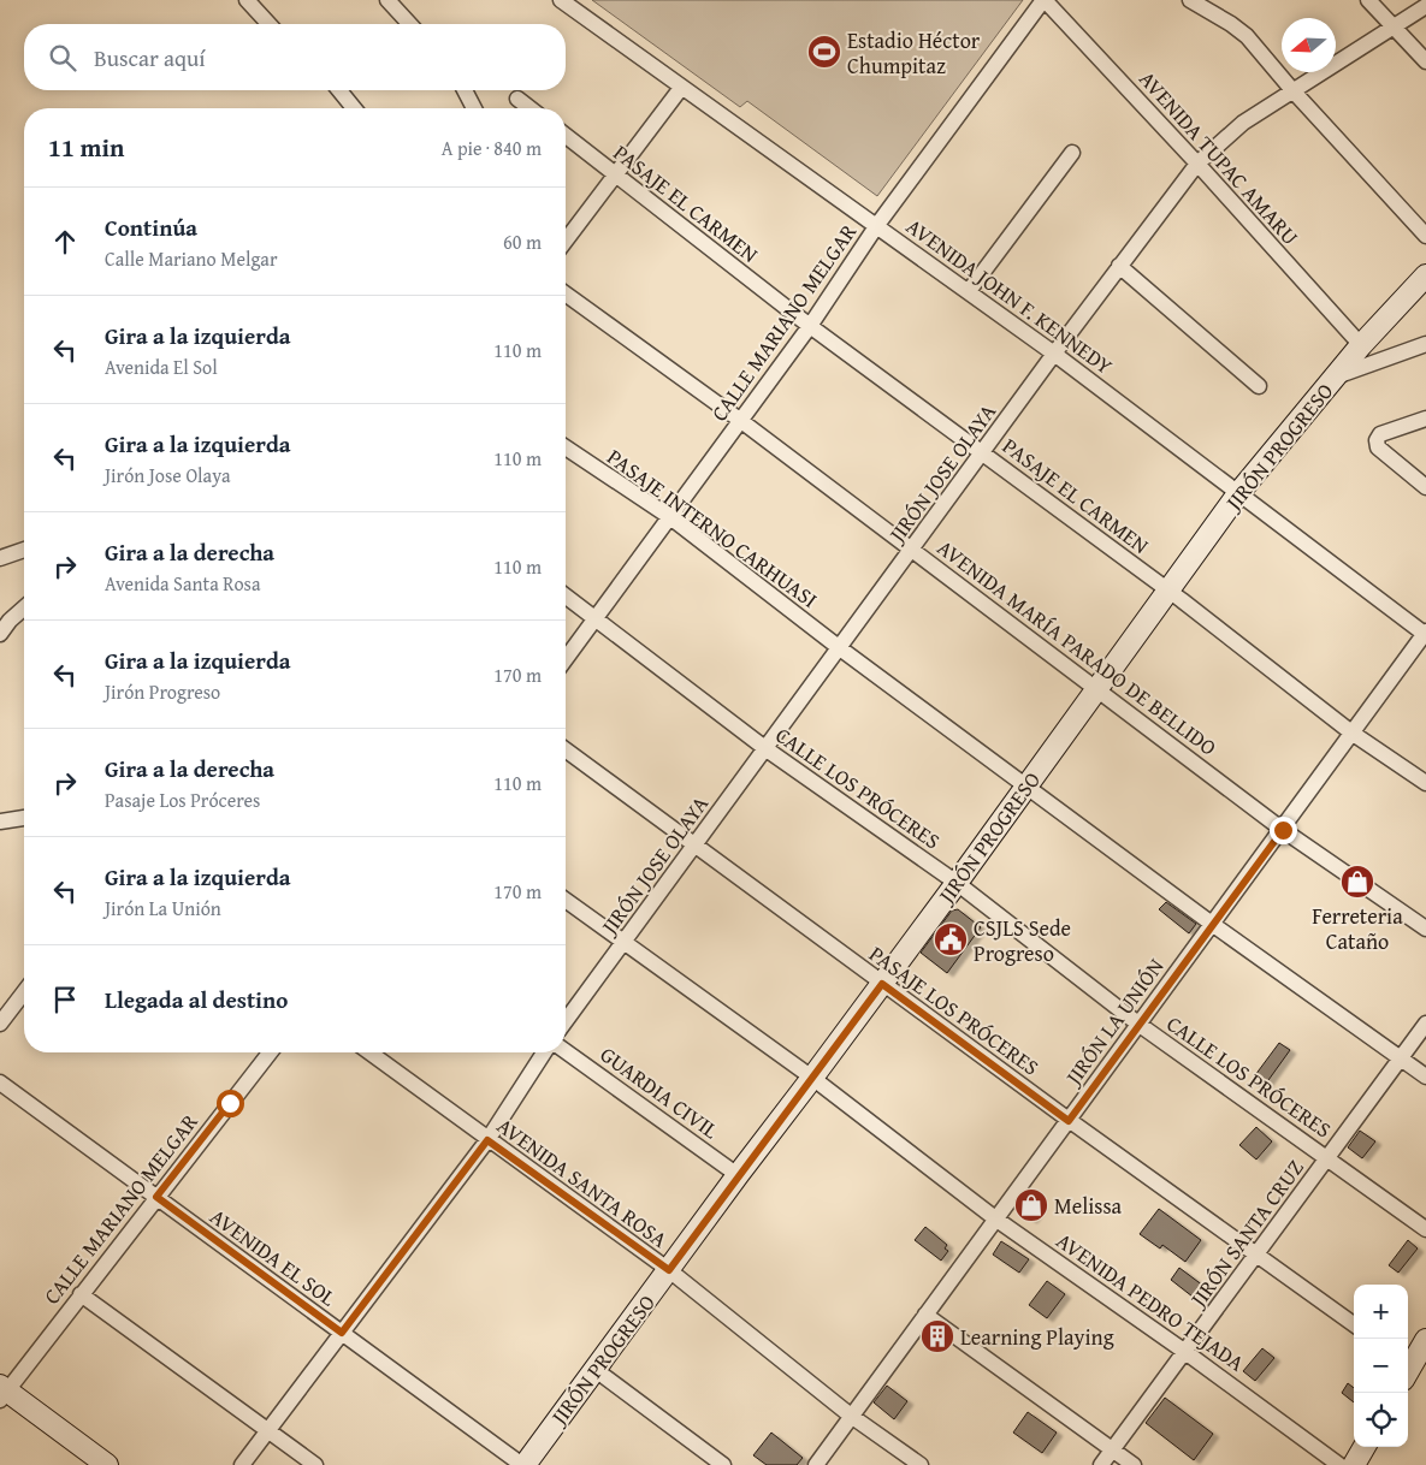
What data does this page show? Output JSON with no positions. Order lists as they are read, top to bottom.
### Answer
{
  "streets": {
    "street": [
      "AVENIDA TUPAC AMARU",
      "PASAJE EL CARMEN",
      "AVENIDA JOHN F. KENNEDY",
      "CALLE MARIANO MELGAR",
      "JIRÓN PROGRESO",
      "JIRÓN JOSE OLAYA",
      "PASAJE INTERNO CARHUASI",
      "AVENIDA MARÍA PARADO DE BELLIDO",
      "CALLE LOS PRÓCERES",
      "PASAJE LOS PRÓCERES",
      "JIRÓN LA UNIÓN",
      "GUARDIA CIVIL",
      "AVENIDA SANTA ROSA",
      "JIRÓN SANTA CRUZ",
      "AVENIDA EL SOL",
      "AVENIDA PEDRO TEJADA"
    ]
  },
  "crossings": [
    ["AVENIDA TUPAC AMARU", "CALLE MARIANO MELGAR"],
    ["AVENIDA TUPAC AMARU", "JIRÓN JOSE OLAYA"],
    ["PASAJE EL CARMEN", "CALLE MARIANO MELGAR"],
    ["PASAJE EL CARMEN", "JIRÓN PROGRESO"],
    ["PASAJE EL CARMEN", "JIRÓN JOSE OLAYA"],
    ["PASAJE EL CARMEN", "JIRÓN LA UNIÓN"],
    ["AVENIDA JOHN F. KENNEDY", "CALLE MARIANO MELGAR"],
    ["AVENIDA JOHN F. KENNEDY", "JIRÓN PROGRESO"],
    ["AVENIDA JOHN F. KENNEDY", "JIRÓN JOSE OLAYA"],
    ["AVENIDA JOHN F. KENNEDY", "JIRÓN LA UNIÓN"],
    ["CALLE MARIANO MELGAR", "PASAJE INTERNO CARHUASI"],
    ["CALLE MARIANO MELGAR", "AVENIDA MARÍA PARADO DE BELLIDO"],
    ["CALLE MARIANO MELGAR", "CALLE LOS PRÓCERES"],
    ["CALLE MARIANO MELGAR", "AVENIDA EL SOL"],
    ["JIRÓN PROGRESO", "PASAJE INTERNO CARHUASI"],
    ["JIRÓN PROGRESO", "AVENIDA MARÍA PARADO DE BELLIDO"],
    ["JIRÓN PROGRESO", "CALLE LOS PRÓCERES"],
    ["JIRÓN PROGRESO", "PASAJE LOS PRÓCERES"],
    ["JIRÓN PROGRESO", "GUARDIA CIVIL"],
    ["JIRÓN PROGRESO", "AVENIDA SANTA ROSA"],
    ["JIRÓN PROGRESO", "AVENIDA EL SOL"],
    ["JIRÓN PROGRESO", "AVENIDA PEDRO TEJADA"],
    ["JIRÓN JOSE OLAYA", "PASAJE INTERNO CARHUASI"],
    ["JIRÓN JOSE OLAYA", "AVENIDA MARÍA PARADO DE BELLIDO"],
    ["JIRÓN JOSE OLAYA", "CALLE LOS PRÓCERES"],
    ["JIRÓN JOSE OLAYA", "PASAJE LOS PRÓCERES"],
    ["JIRÓN JOSE OLAYA", "AVENIDA PEDRO TEJADA"],
    ["AVENIDA MARÍA PARADO DE BELLIDO", "JIRÓN LA UNIÓN"],
    ["CALLE LOS PRÓCERES", "JIRÓN LA UNIÓN"],
    ["CALLE LOS PRÓCERES", "JIRÓN SANTA CRUZ"],
    ["PASAJE LOS PRÓCERES", "JIRÓN LA UNIÓN"],
    ["PASAJE LOS PRÓCERES", "JIRÓN SANTA CRUZ"],
    ["JIRÓN LA UNIÓN", "AVENIDA SANTA ROSA"],
    ["JIRÓN LA UNIÓN", "AVENIDA PEDRO TEJADA"],
    ["JIRÓN SANTA CRUZ", "AVENIDA PEDRO TEJADA"]
  ],
  "places": {
    "sports": ["Estadio Héctor Chumpitaz"],
    "shop": ["Ferreteria Cataño", "Melissa"],
    "public building": ["CSJLS Sede Progreso"],
    "building": ["Learning Playing"]
  },
  "north": "left",
  "page": {
    "search": "Buscar aquí",
    "heading": ["11 min", "A pie · 840 m"],
    "list": [
      ["Continúa", "Calle Mariano Melgar", "60 m"],
      ["Gira a la izquierda", "Avenida El Sol", "110 m"],
      ["Gira a la izquierda", "Jirón Jose Olaya", "110 m"],
      ["Gira a la derecha", "Avenida Santa Rosa", "110 m"],
      ["Gira a la izquierda", "Jirón Progreso", "170 m"],
      ["Gira a la derecha", "Pasaje Los Próceres", "110 m"],
      ["Gira a la izquierda", "Jirón La Unión", "170 m"],
      "Llegada al destino"
    ],
    "map_buttons": ["+", "−"]
  }
}
